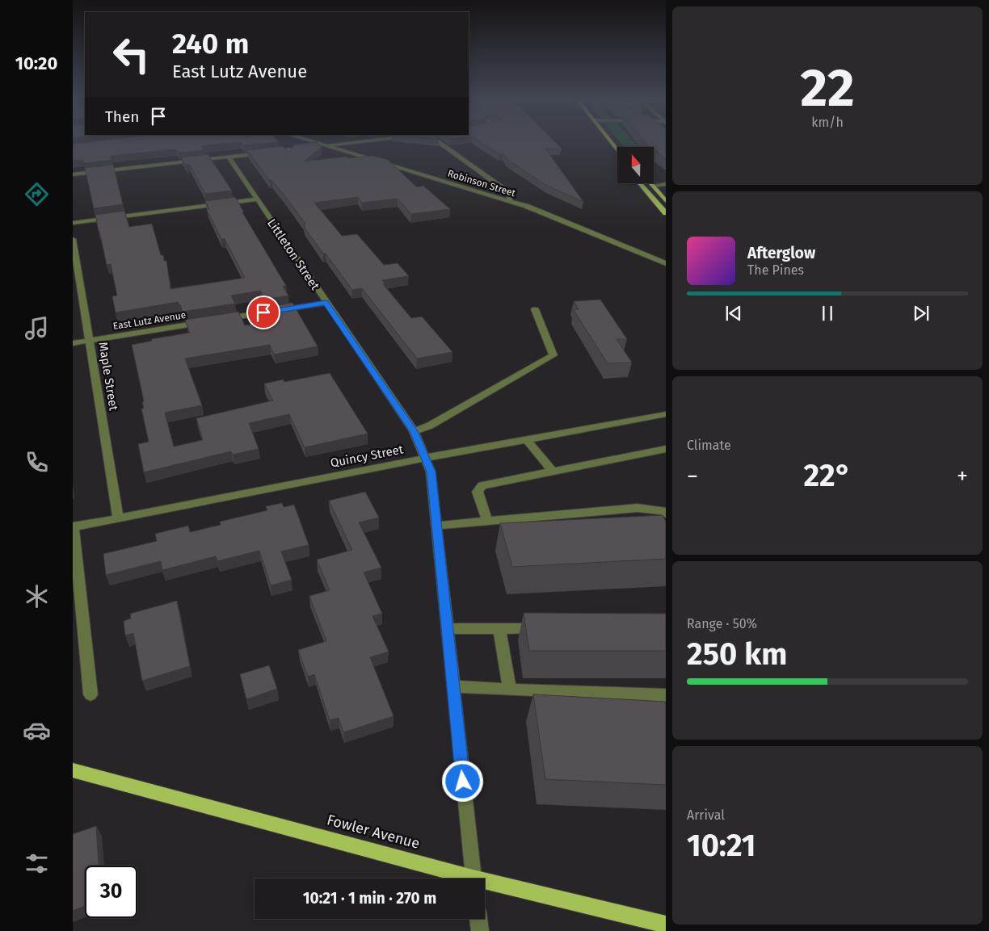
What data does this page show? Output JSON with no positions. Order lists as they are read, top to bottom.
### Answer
{
  "streets": {
    "main road": ["Fowler Avenue"],
    "street": [
      "Robinson Street",
      "Littleton Street",
      "East Lutz Avenue",
      "Maple Street",
      "Quincy Street"
    ]
  },
  "crossings": [
    ["Littleton Street", "East Lutz Avenue"],
    ["Littleton Street", "Quincy Street"],
    ["East Lutz Avenue", "Maple Street"],
    ["Maple Street", "Quincy Street"]
  ],
  "north": "top",
  "page": {
    "tabs": "10:20",
    "tile": [
      ["22", "km/h"],
      "Climate",
      ["Range · 50%", "250 km"],
      ["Arrival", "10:21"]
    ],
    "turn": ["240 m", "East Lutz Avenue"],
    "then": "Then",
    "song": ["Afterglow", "The Pines"],
    "heat": ["−", "22°", "+"],
    "limit": "30",
    "trip": "10:21 · 1 min · 270 m"
  }
}
